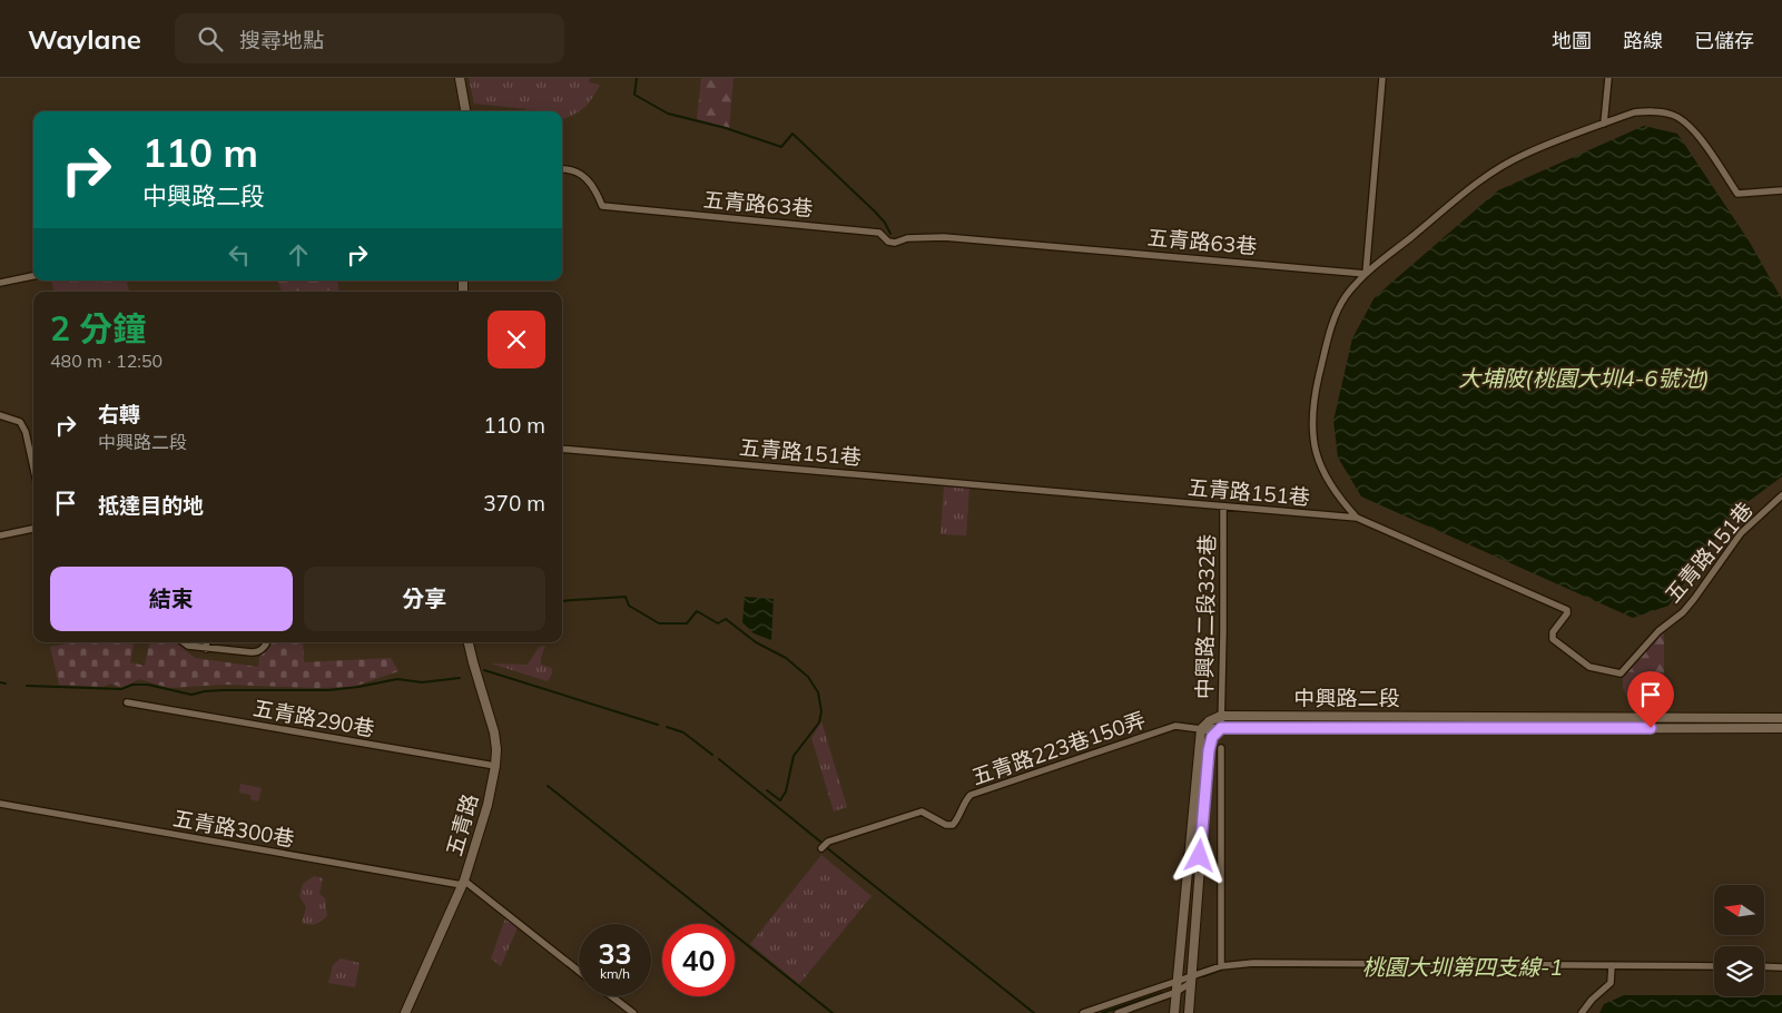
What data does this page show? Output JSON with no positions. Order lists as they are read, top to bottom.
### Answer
{
  "streets": {
    "street": [
      "五青路63巷",
      "五青路151巷",
      "中興路二段332巷",
      "中興路二段",
      "五青路290巷",
      "五青路223巷150弄",
      "五青路",
      "五青路300巷"
    ]
  },
  "crossings": [
    ["五青路151巷", "中興路二段332巷"],
    ["中興路二段332巷", "中興路二段"],
    ["中興路二段", "五青路223巷150弄"],
    ["五青路290巷", "五青路"],
    ["五青路", "五青路300巷"]
  ],
  "water": ["大埔陂(桃園大圳4-6號池)", "桃園大圳第四支線-1"],
  "north": "left",
  "page": {
    "header": "Waylane",
    "search": "搜尋地點",
    "nav": ["地圖", "路線", "已儲存"],
    "turn": ["110 m", "中興路二段"],
    "heading": ["2 分鐘", "480 m · 12:50"],
    "list": [
      {
        "name": "右轉",
        "note": "中興路二段",
        "value": "110 m"
      },
      {
        "name": "抵達目的地",
        "value": "370 m"
      }
    ],
    "buttons": ["結束", "分享"],
    "speed": "33 km/h",
    "limit": "40"
  }
}
